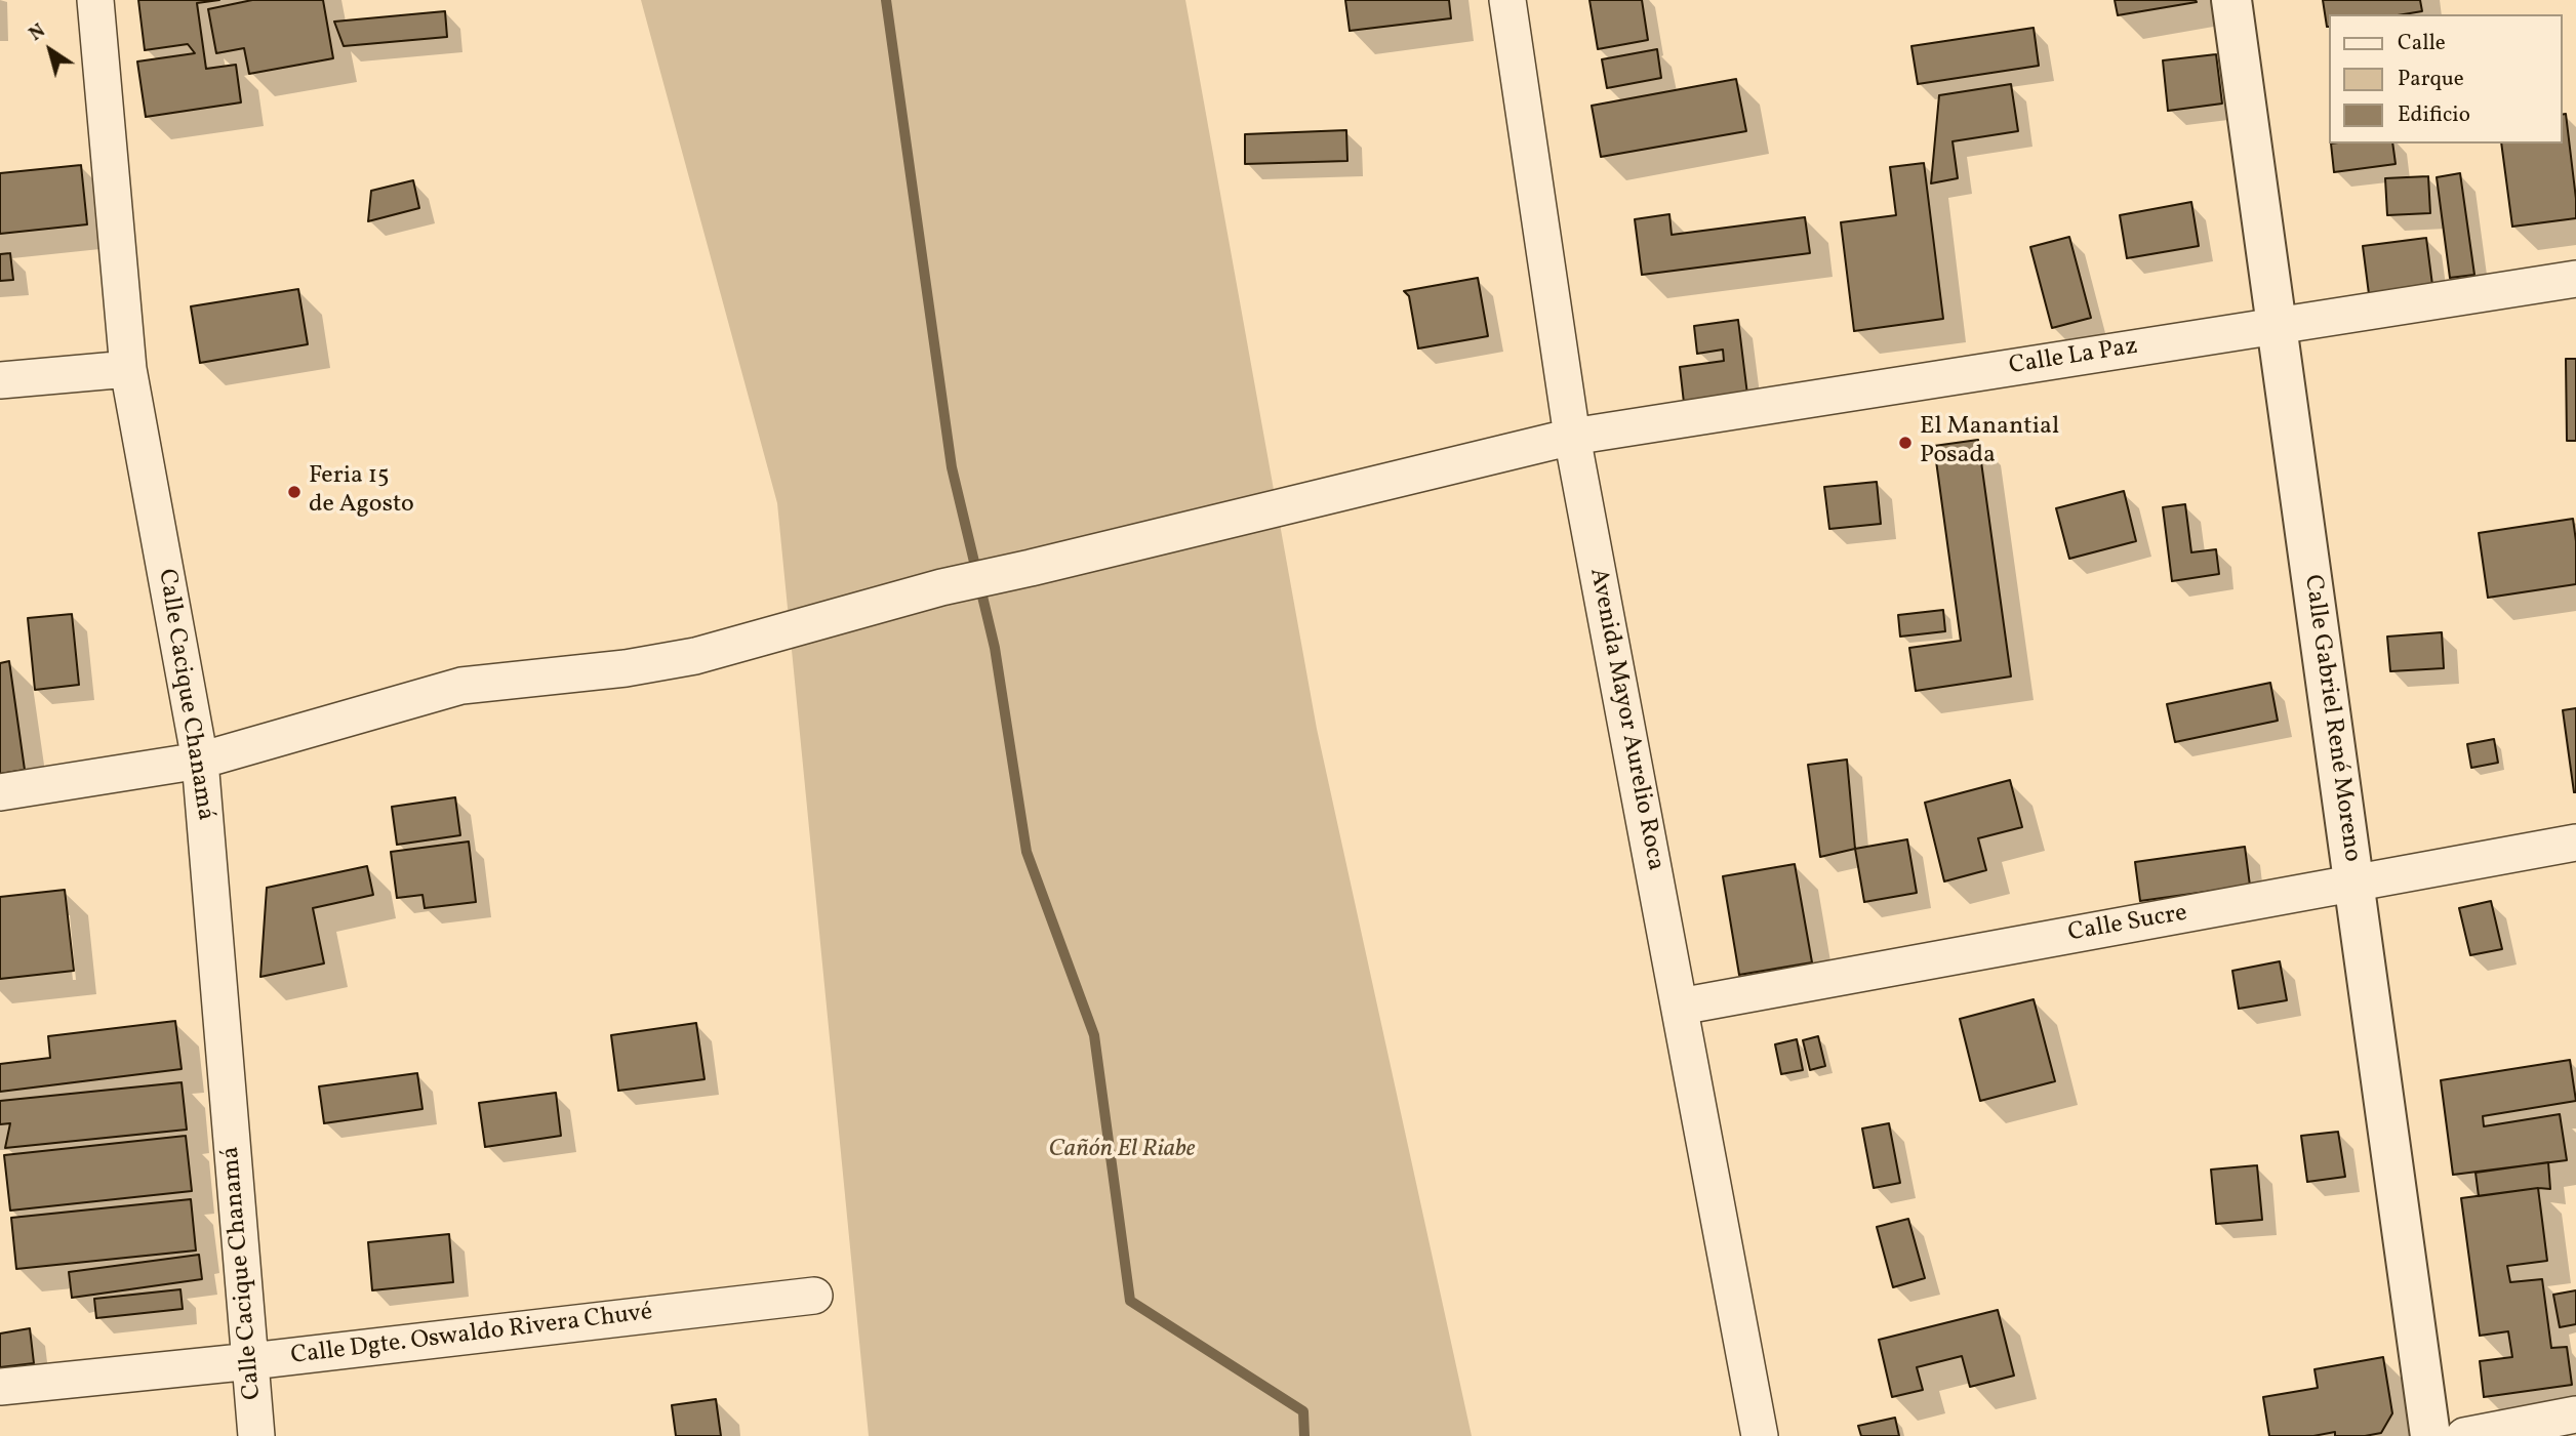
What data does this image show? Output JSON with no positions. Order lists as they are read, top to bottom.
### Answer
{
  "streets": {
    "street": [
      "Calle La Paz",
      "Calle Cacique Chanamá",
      "Calle Gabriel René Moreno",
      "Avenida Mayor Aurelio Roca",
      "Calle Sucre",
      "Calle Dgte. Oswaldo Rivera Chuvé"
    ]
  },
  "crossings": [
    ["Calle La Paz", "Calle Cacique Chanamá"],
    ["Calle La Paz", "Calle Gabriel René Moreno"],
    ["Calle La Paz", "Avenida Mayor Aurelio Roca"],
    ["Calle Cacique Chanamá", "Calle Dgte. Oswaldo Rivera Chuvé"],
    ["Calle Gabriel René Moreno", "Calle Sucre"],
    ["Avenida Mayor Aurelio Roca", "Calle Sucre"]
  ],
  "parks": ["Cañón El Riabe"],
  "places": ["El Manantial Posada", "Feria 15 de Agosto"],
  "legend": ["Calle", "Parque", "Edificio"],
  "north": "top left"
}
